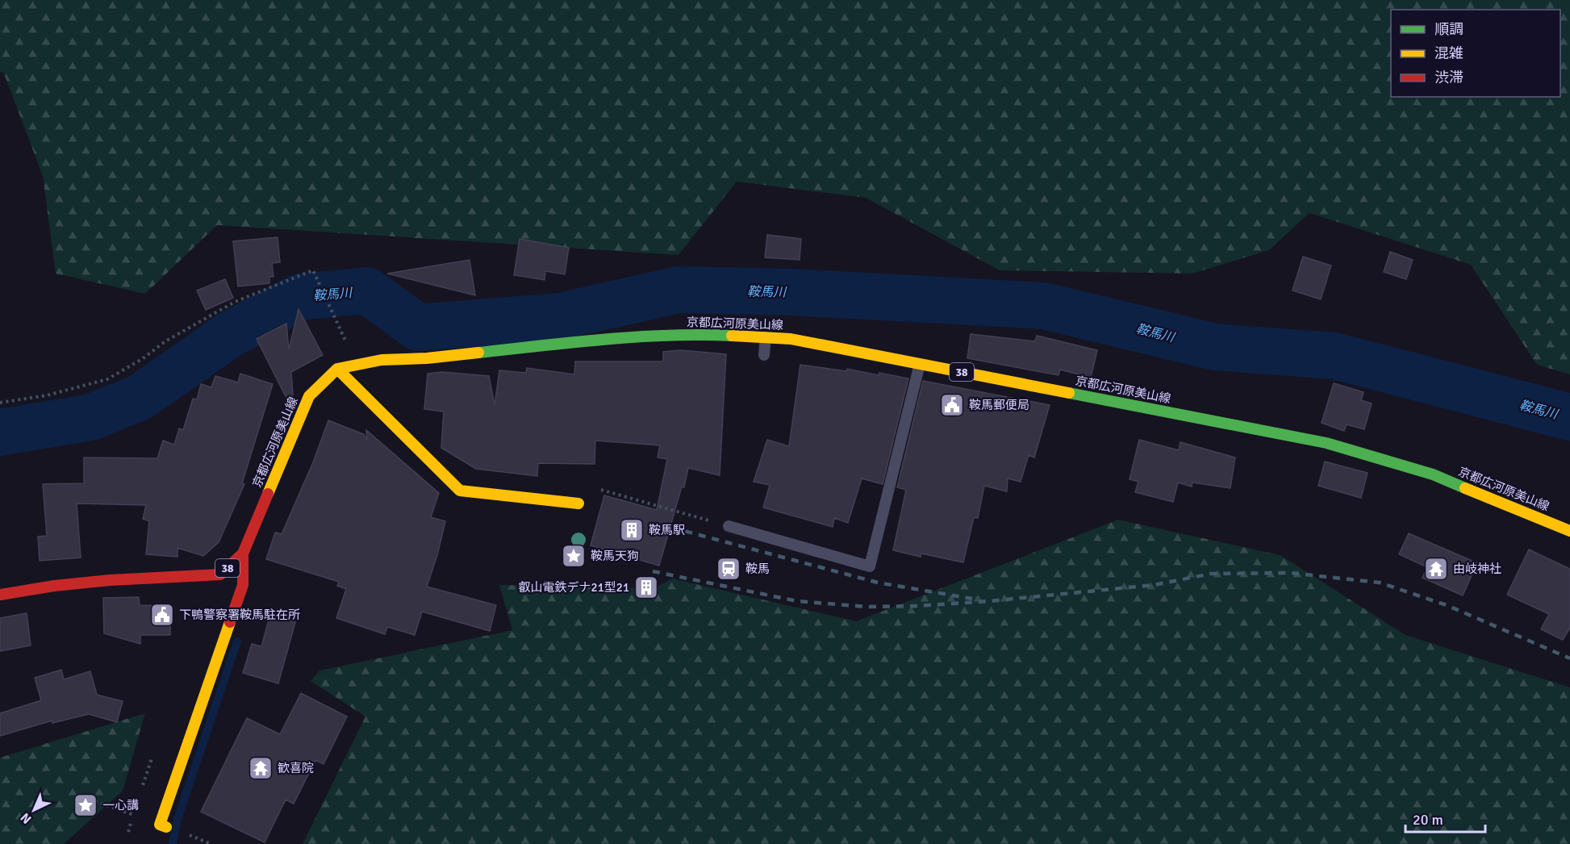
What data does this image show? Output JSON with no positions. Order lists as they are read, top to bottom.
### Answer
{
  "streets": {
    "main road": ["京都広河原美山線", "38"]
  },
  "water": ["鞍馬川"],
  "places": {
    "public building": ["鞍馬郵便局", "下鴨警察署鞍馬駐在所"],
    "building": ["鞍馬駅", "叡山電鉄デナ21型21"],
    "place": ["鞍馬天狗", "一心講"],
    "station": ["鞍馬"],
    "temple": ["由岐神社", "歓喜院"]
  },
  "legend": ["順調", "混雑", "渋滞"],
  "scale_bar": "20 m",
  "north": "bottom left"
}
